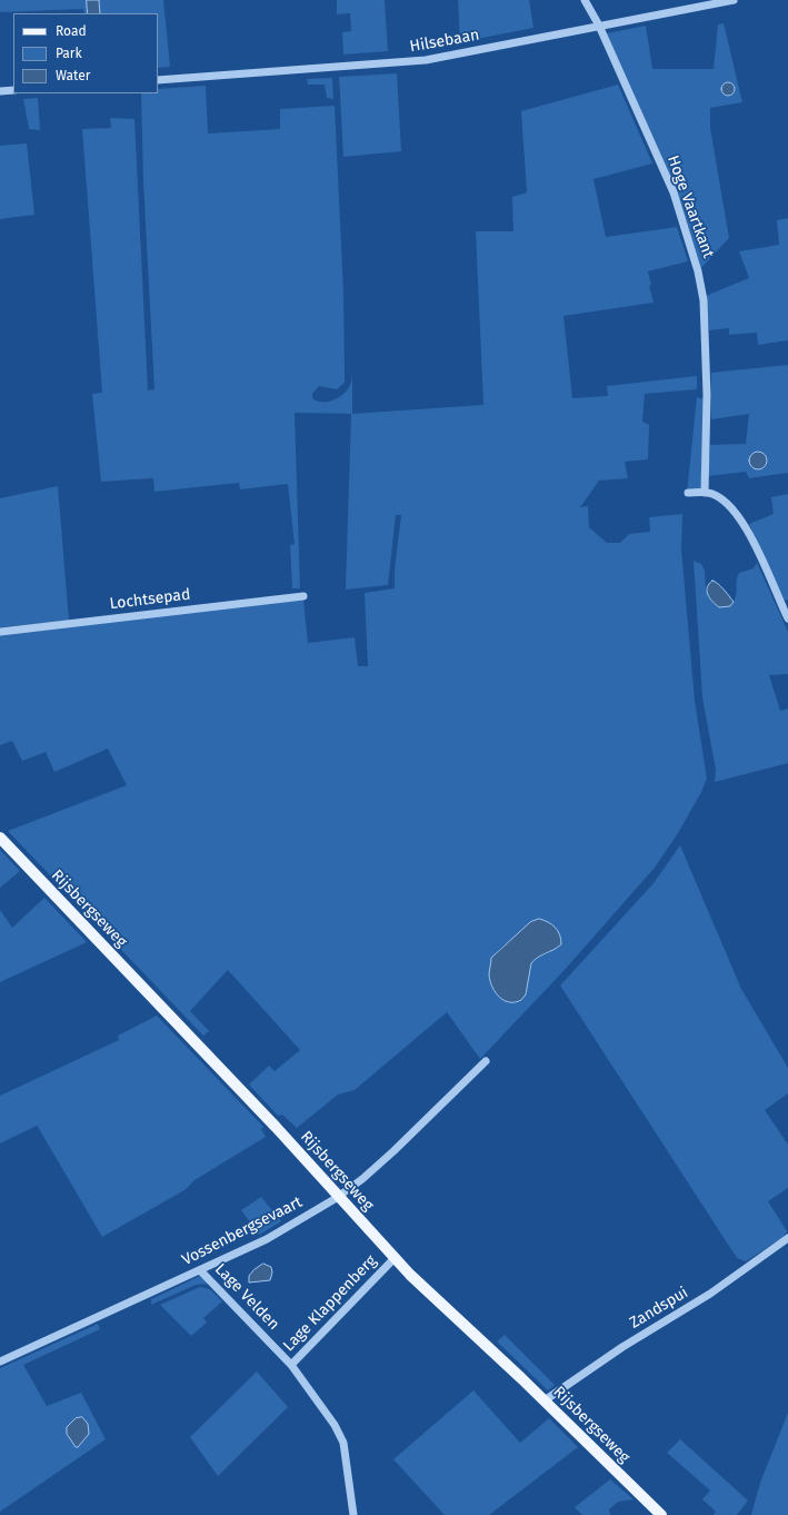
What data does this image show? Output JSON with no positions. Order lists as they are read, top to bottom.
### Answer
{
  "streets": {
    "main road": ["Rijsbergseweg"],
    "street": [
      "Hilsebaan",
      "Hoge Vaartkant",
      "Lochtsepad",
      "Vossenbergsevaart",
      "Lage Velden",
      "Lage Klappenberg",
      "Zandspui"
    ]
  },
  "crossings": [
    ["Hilsebaan", "Hoge Vaartkant"],
    ["Rijsbergseweg", "Vossenbergsevaart"],
    ["Rijsbergseweg", "Lage Klappenberg"],
    ["Rijsbergseweg", "Zandspui"],
    ["Vossenbergsevaart", "Lage Velden"],
    ["Lage Velden", "Lage Klappenberg"]
  ],
  "legend": ["Road", "Park", "Water"]
}
